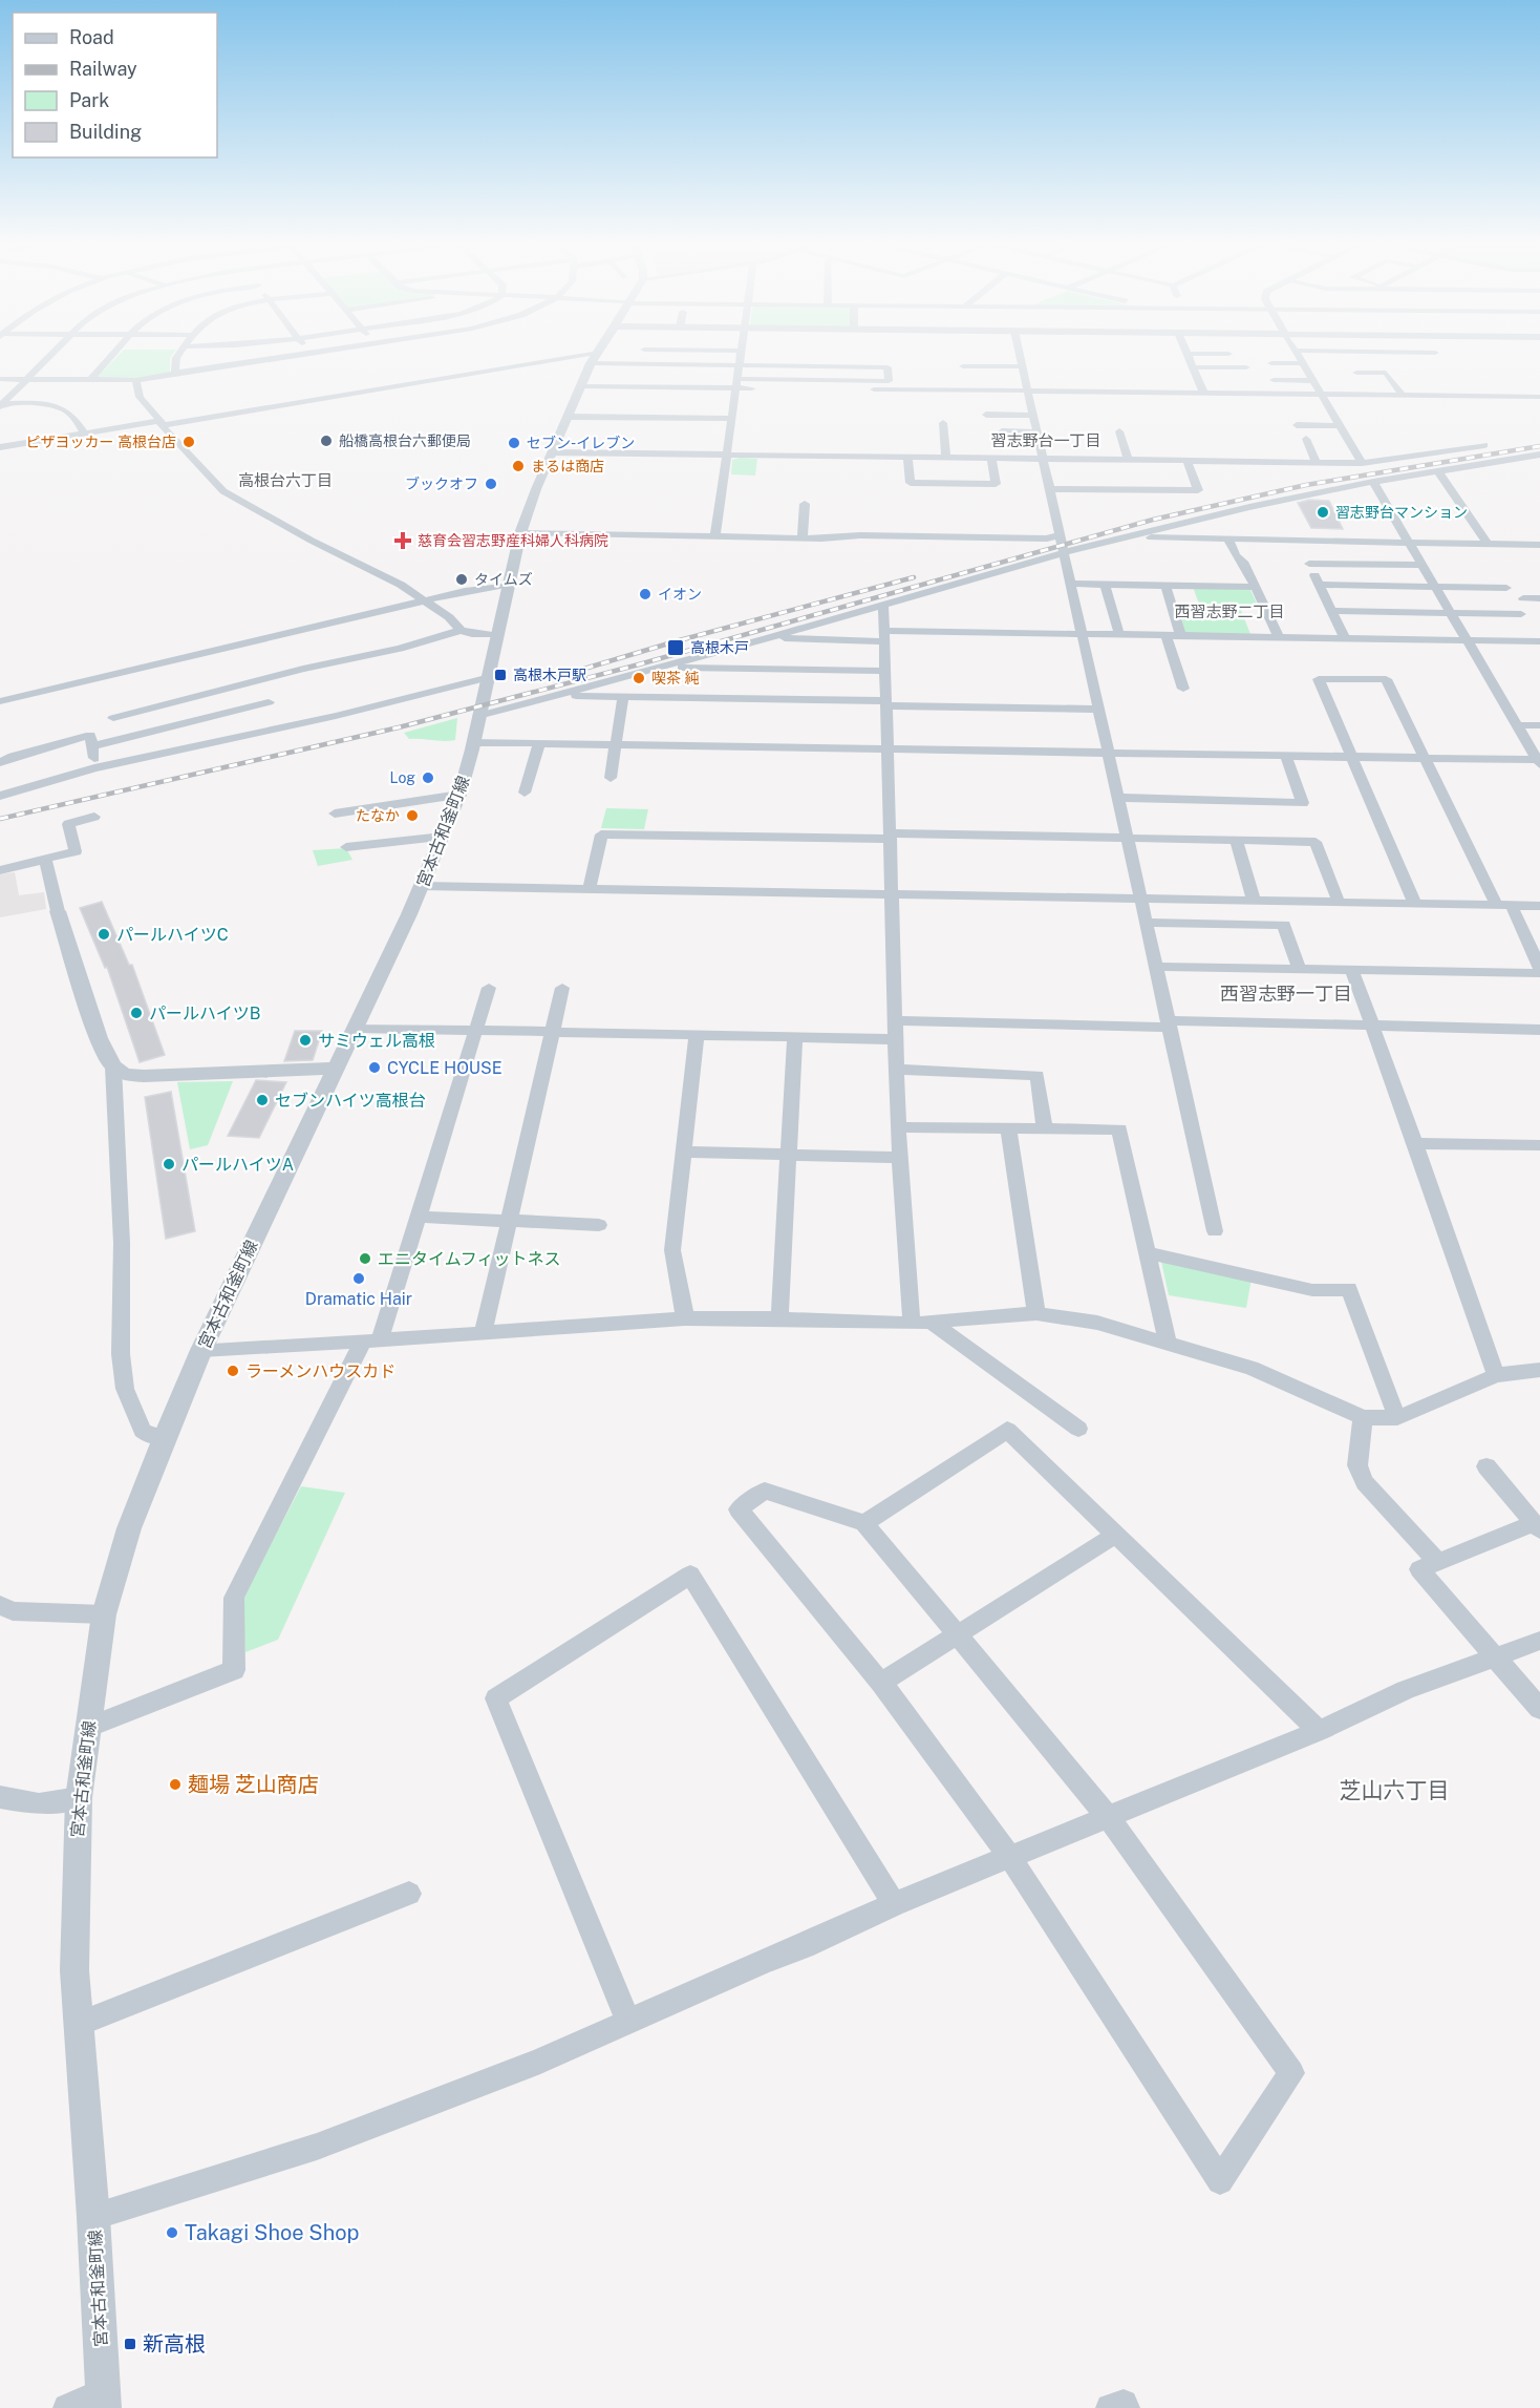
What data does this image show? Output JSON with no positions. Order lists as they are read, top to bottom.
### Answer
{
  "streets": {
    "street": ["宮本古和釜町線"]
  },
  "districts": [
    "習志野台一丁目",
    "高根台六丁目",
    "西習志野二丁目",
    "西習志野一丁目",
    "芝山六丁目"
  ],
  "places": {
    "other": [
      "船橋高根台六郵便局",
      "ピザヨッカー 高根台店",
      "セブン-イレブン",
      "まるは商店",
      "ブックオフ",
      "習志野台マンション",
      "タイムズ",
      "イオン",
      "喫茶 純",
      "Log",
      "たなか",
      "パールハイツC",
      "パールハイツB",
      "サミウェル高根",
      "CYCLE HOUSE",
      "セブンハイツ高根台",
      "パールハイツA",
      "エニタイムフィットネス",
      "Dramatic Hair",
      "ラーメンハウスカド",
      "麺場 芝山商店",
      "Takagi Shoe Shop"
    ],
    "health": ["慈育会習志野産科婦人科病院"],
    "transit": ["高根木戸", "高根木戸駅", "新高根"]
  },
  "legend": [
    "Road",
    "Railway",
    "Park",
    "Building"
  ]
}
